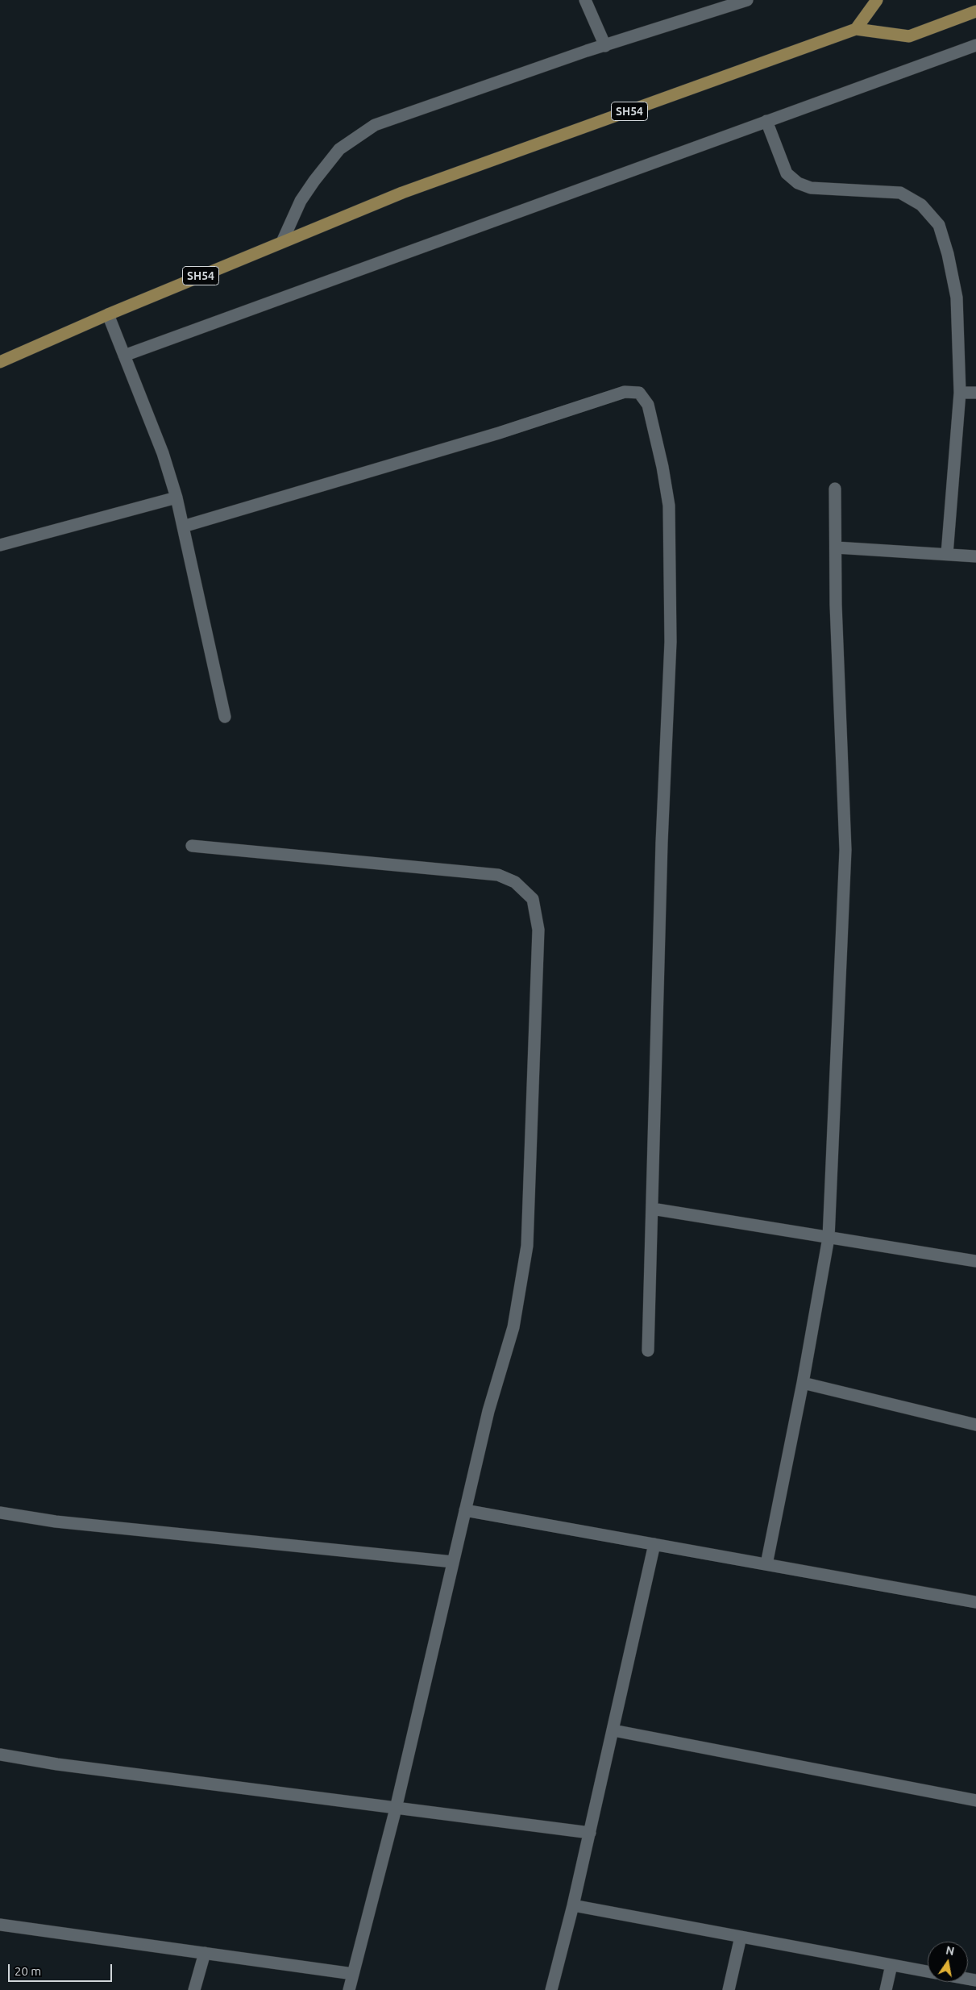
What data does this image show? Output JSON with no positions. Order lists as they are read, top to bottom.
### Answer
{
  "streets": {
    "main road": ["SH54"]
  },
  "scale_bar": "20 m",
  "north": "top"
}
